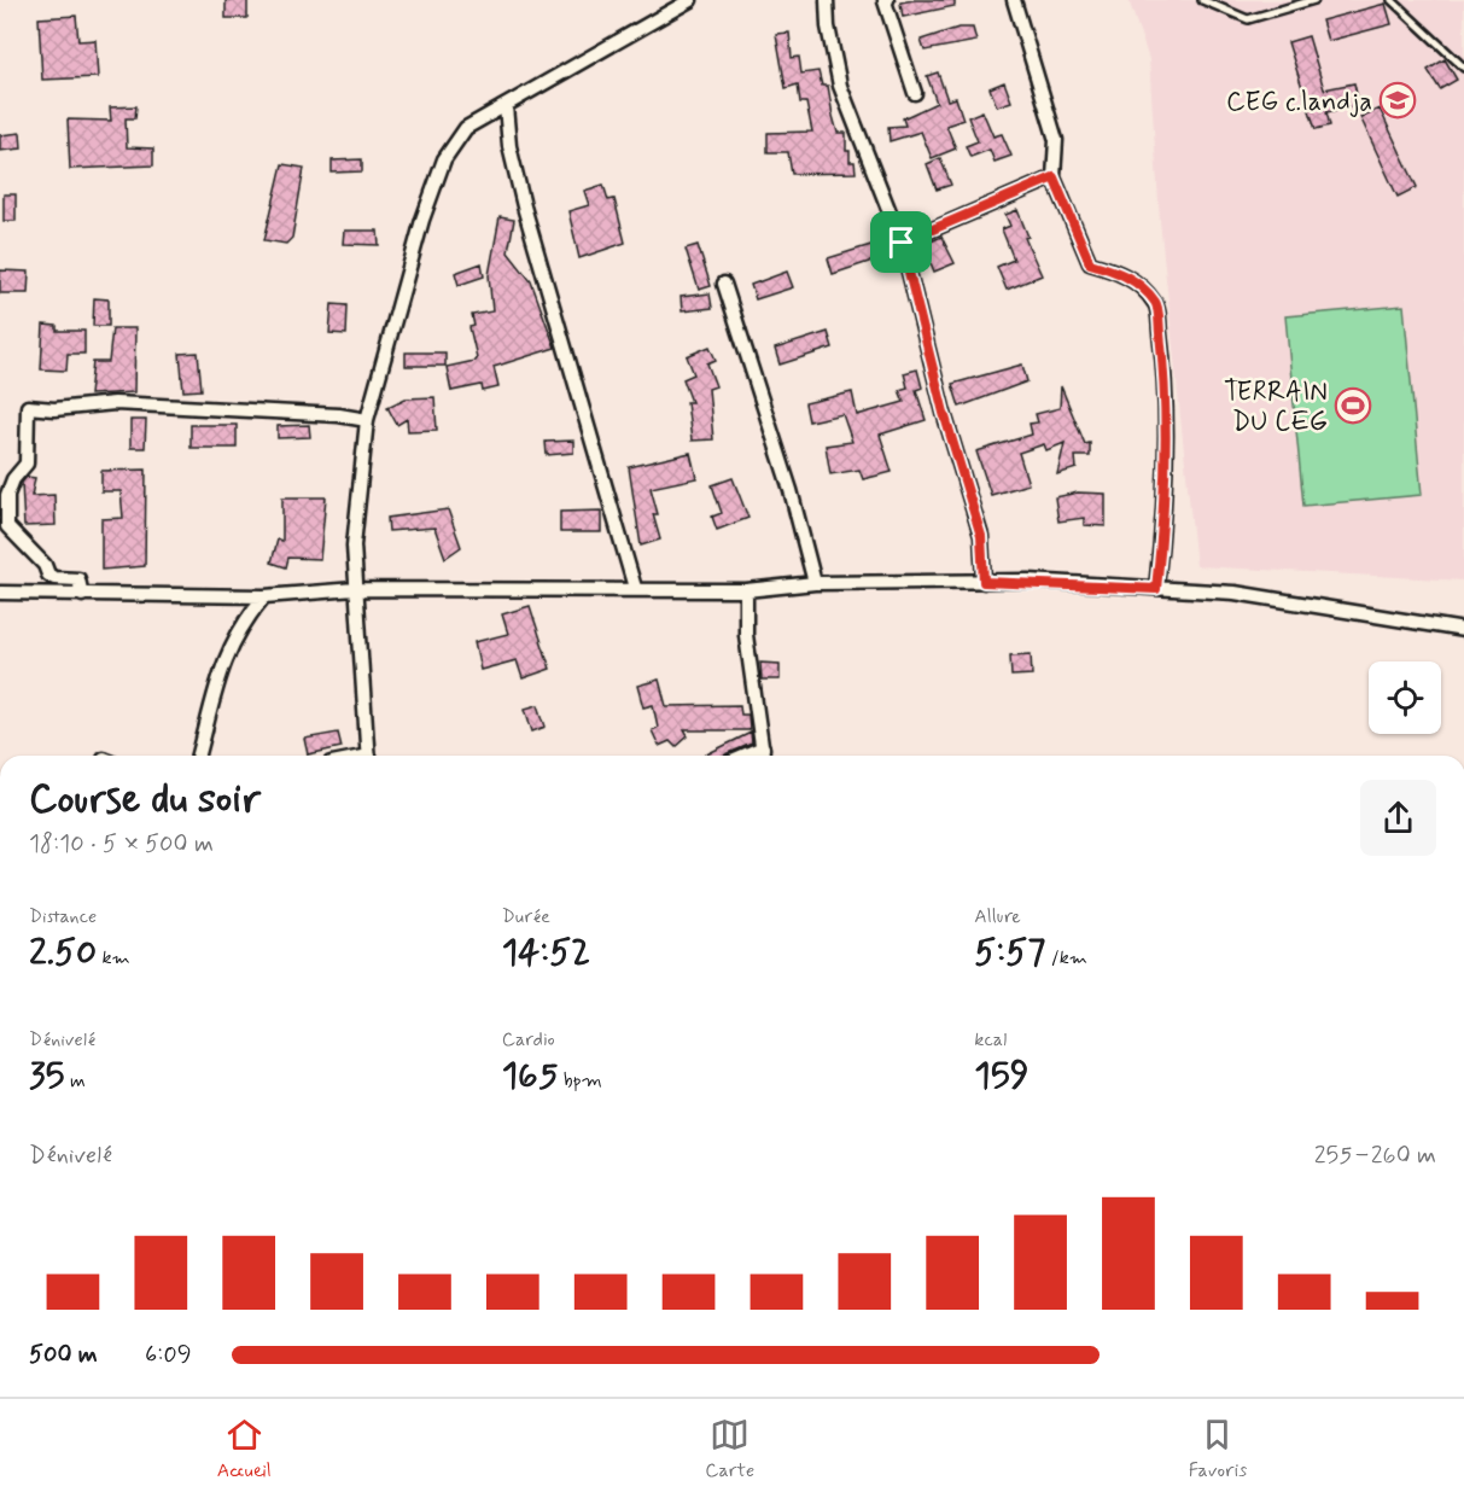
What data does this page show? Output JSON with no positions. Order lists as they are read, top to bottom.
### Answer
{
  "places": {
    "school or university": ["CEG c.landja"],
    "sports": ["TERRAIN DU CEG"]
  },
  "page": {
    "heading": ["Course du soir", "18:10 · 5 × 500 m"],
    "stats": [
      ["Distance", "2.50 km"],
      ["Durée", "14:52"],
      ["Allure", "5:57 /km"],
      ["Dénivelé", "35 m"],
      ["Cardio", "165 bpm"],
      ["kcal", "159"]
    ],
    "chart": ["Dénivelé", "255–260 m"],
    "list": [
      {
        "name": "500 m",
        "note": "6:09"
      }
    ],
    "tabs": ["Accueil", "Carte", "Favoris"]
  }
}
